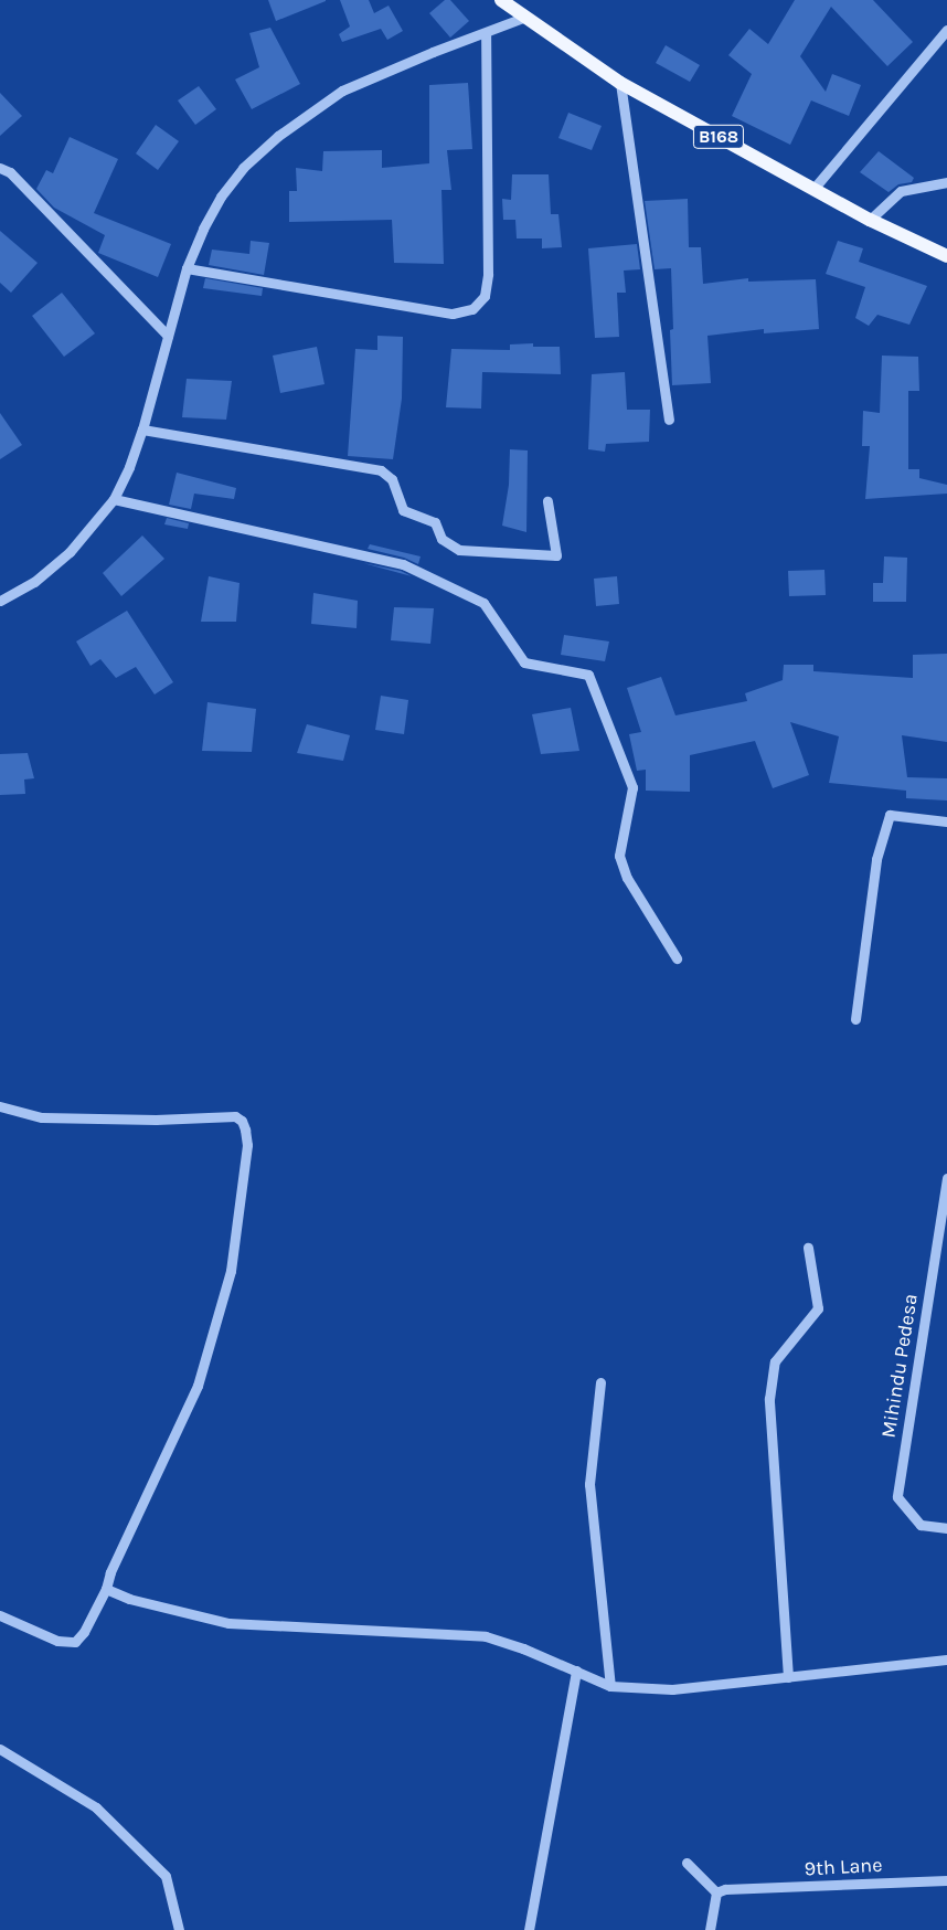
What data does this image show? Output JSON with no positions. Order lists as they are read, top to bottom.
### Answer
{
  "streets": {
    "main road": ["B168"],
    "street": ["Mihindu Pedesa", "9th Lane"]
  }
}
